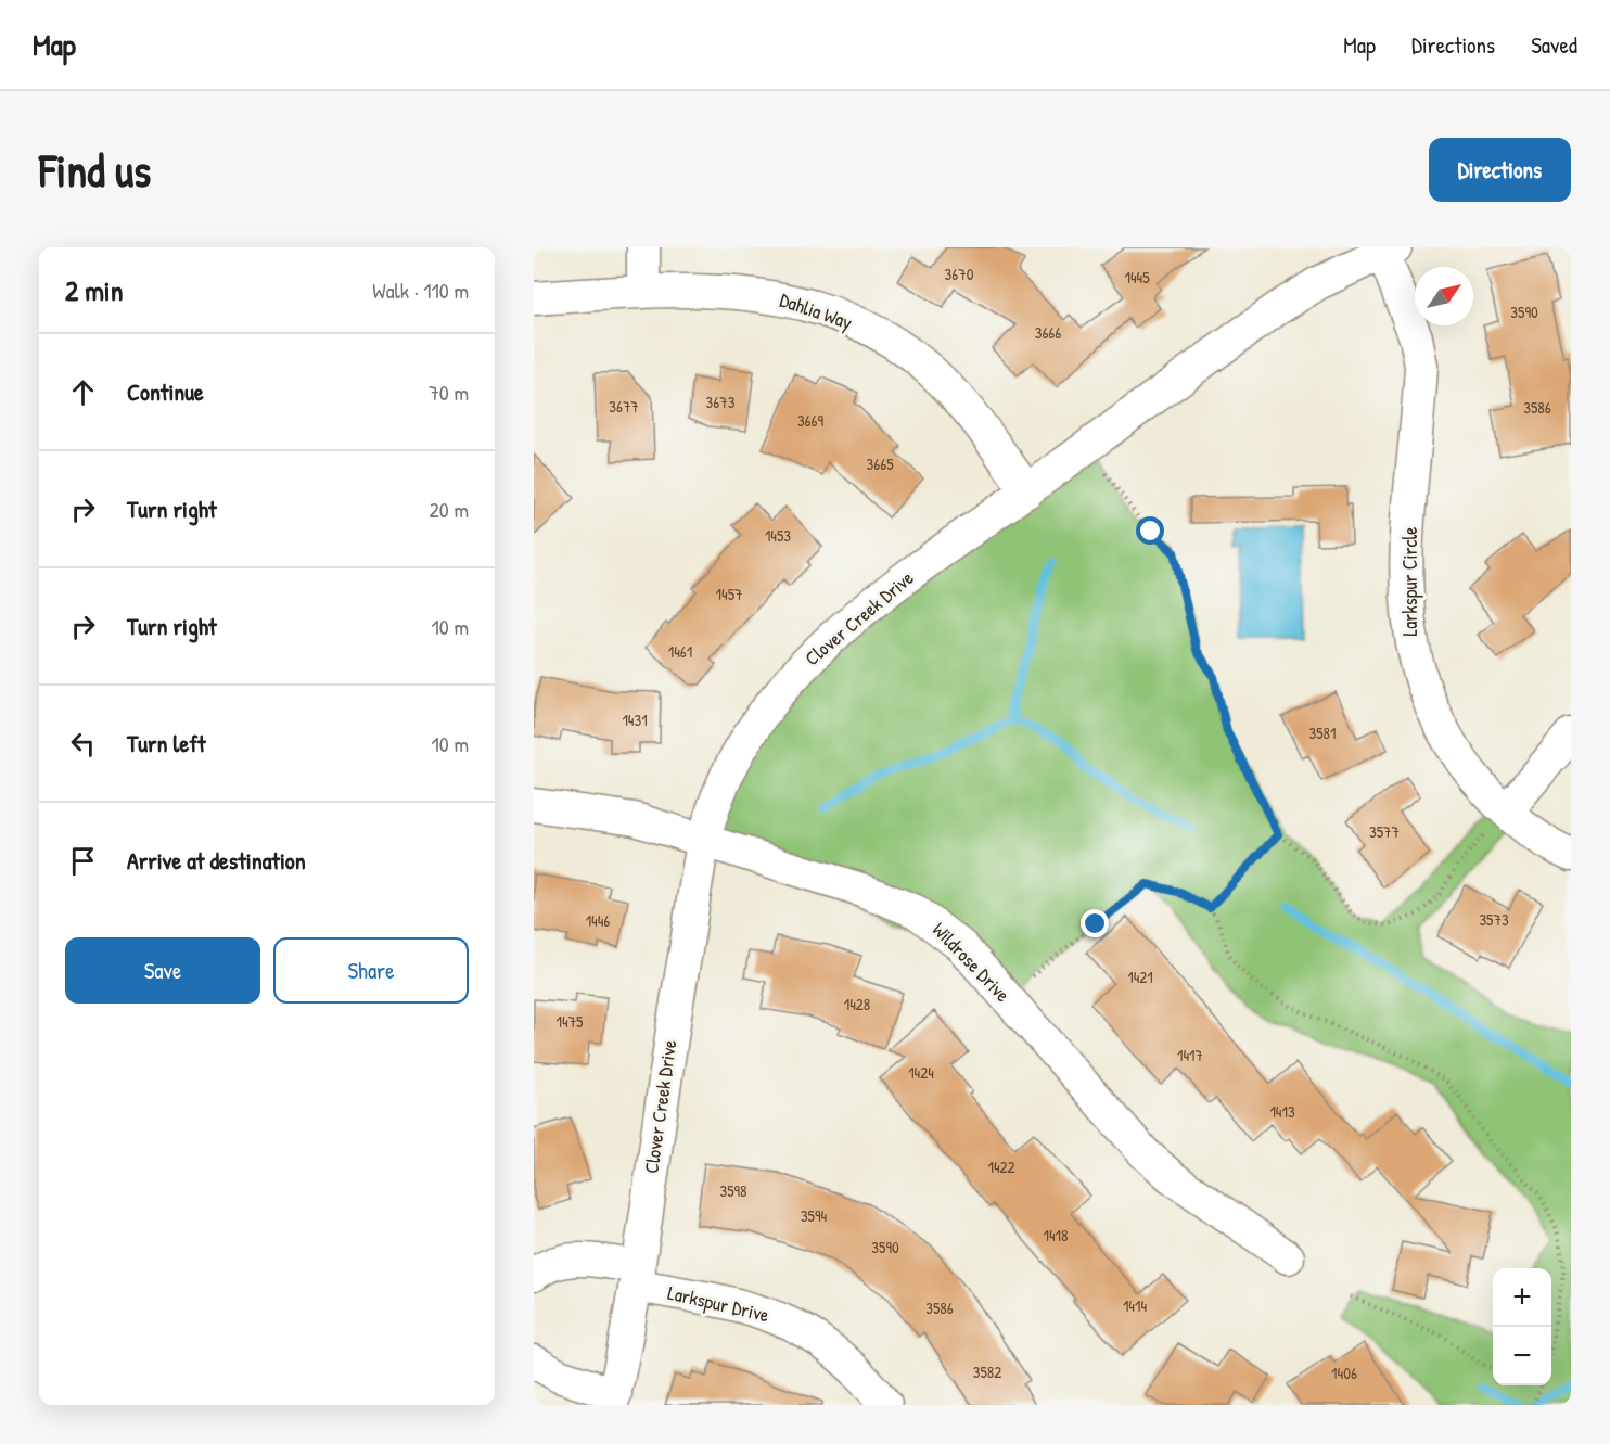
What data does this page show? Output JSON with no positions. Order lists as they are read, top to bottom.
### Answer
{
  "streets": {
    "street": [
      "Dahlia Way",
      "Larkspur Circle",
      "Clover Creek Drive",
      "Wildrose Drive",
      "Larkspur Drive"
    ]
  },
  "crossings": [
    ["Dahlia Way", "Clover Creek Drive"],
    ["Larkspur Circle", "Clover Creek Drive"],
    ["Clover Creek Drive", "Wildrose Drive"],
    ["Clover Creek Drive", "Larkspur Drive"]
  ],
  "house_numbers": [
    "3670",
    "1445",
    "3590",
    "3666",
    "3673",
    "3677",
    "3586",
    "3669",
    "3665",
    "1453",
    "1457",
    "1461",
    "1431",
    "3581",
    "3577",
    "3573",
    "1446",
    "1421",
    "1428",
    "1475",
    "1417",
    "1424",
    "1413",
    "1422",
    "3598",
    "3594",
    "1418",
    "3590",
    "1414",
    "3586",
    "3582",
    "1406"
  ],
  "north": "top right",
  "page": {
    "header": "Map",
    "nav": ["Map", "Directions", "Saved"],
    "buttons": [
      "Directions",
      ["Save", "Share"]
    ],
    "title": "Find us",
    "heading": ["2 min", "Walk · 110 m"],
    "list": [
      ["Continue", "70 m"],
      ["Turn right", "20 m"],
      ["Turn right", "10 m"],
      ["Turn left", "10 m"],
      "Arrive at destination"
    ],
    "map_buttons": ["+", "−"]
  }
}
